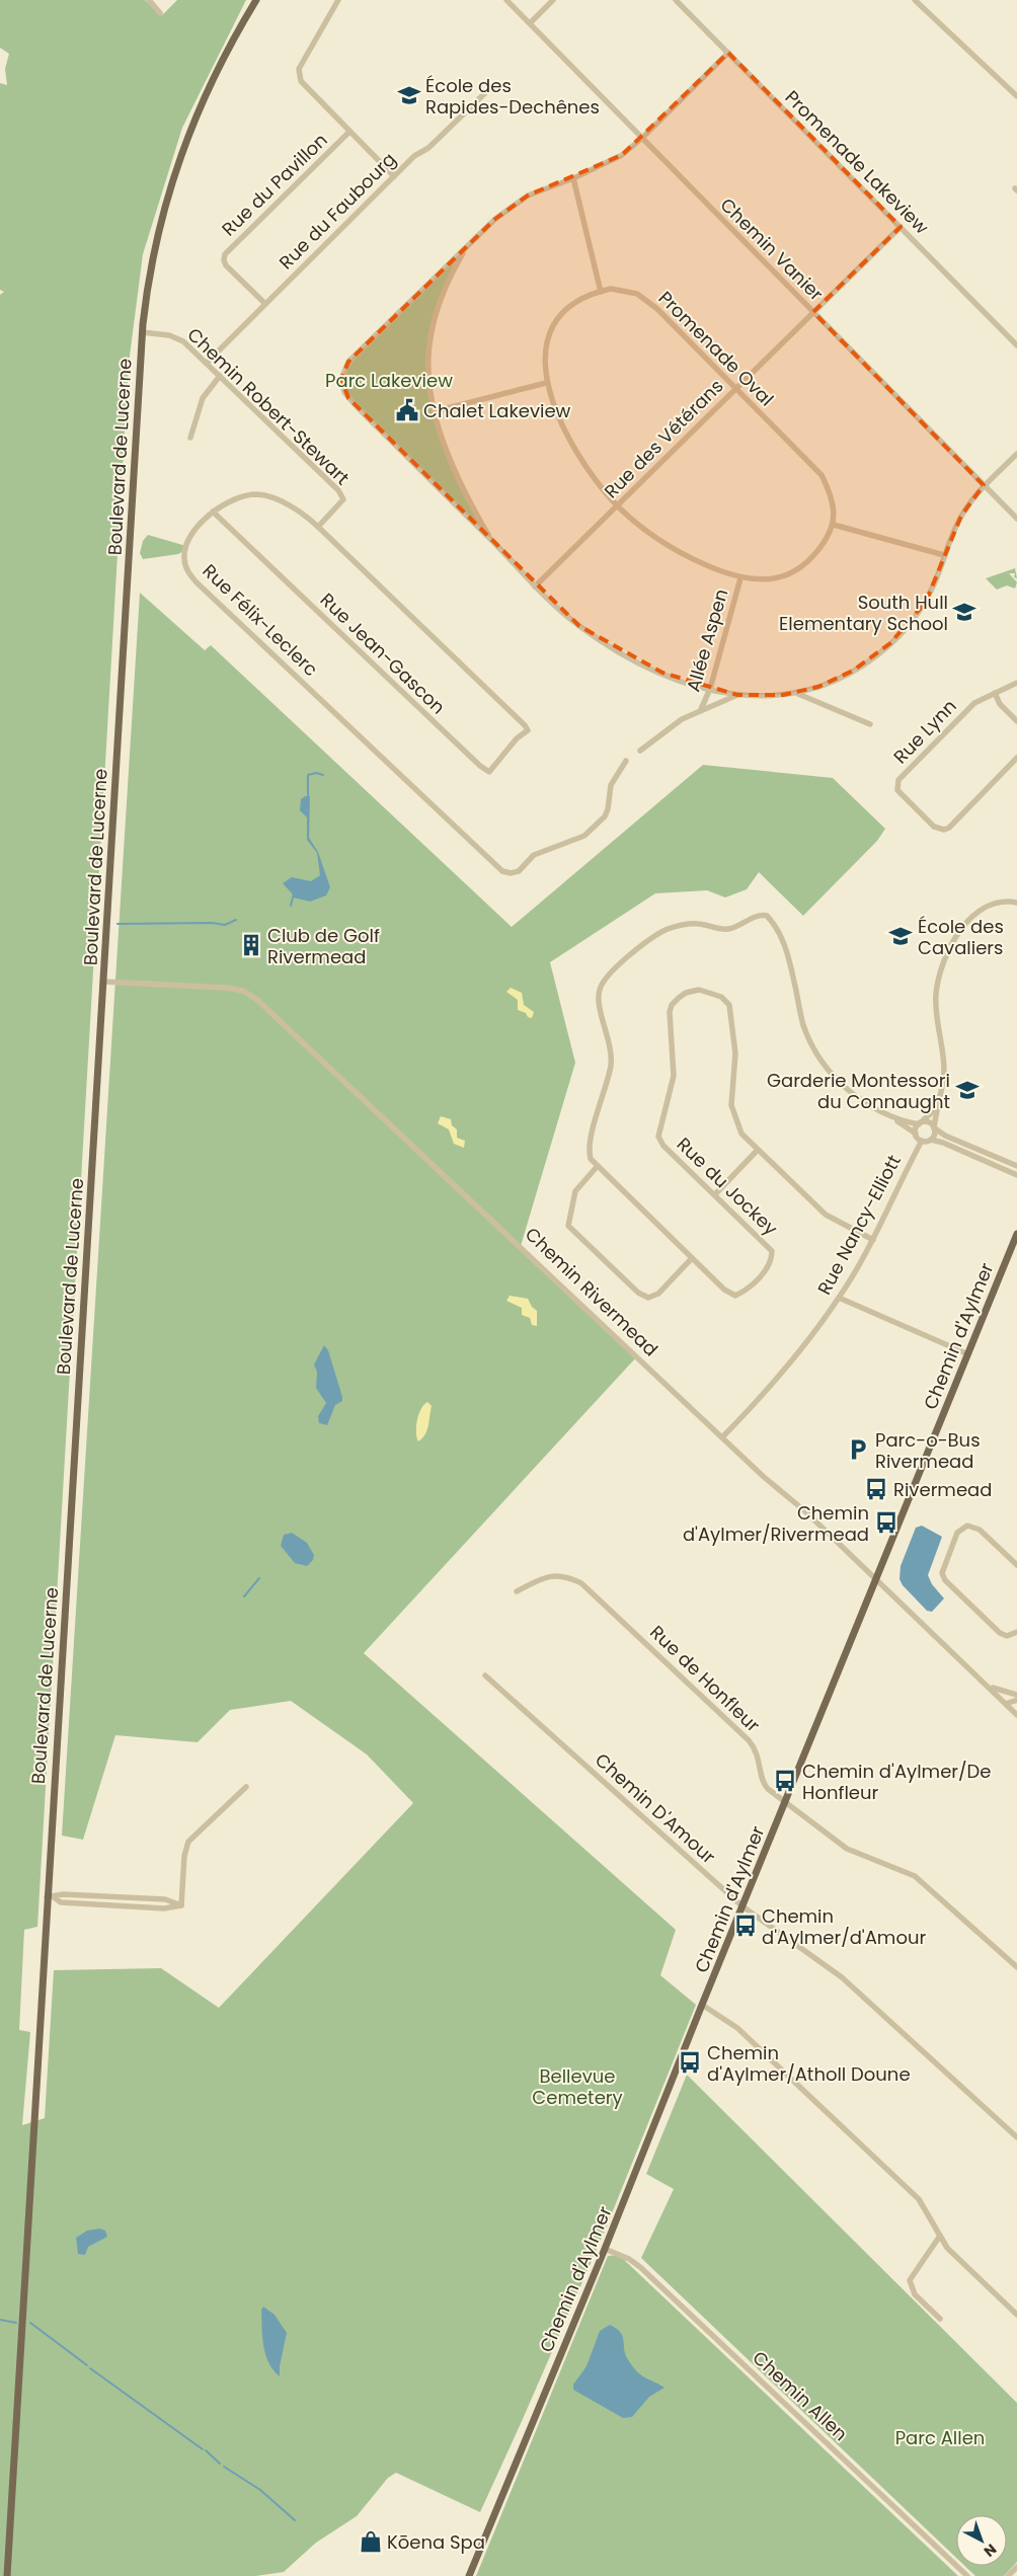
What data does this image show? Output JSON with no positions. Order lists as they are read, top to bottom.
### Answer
{
  "streets": {
    "main road": ["Boulevard de Lucerne", "Chemin d'Aylmer"],
    "street": [
      "Promenade Lakeview",
      "Rue du Pavillon",
      "Rue du Faubourg",
      "Chemin Vanier",
      "Promenade Oval",
      "Chemin Robert-Stewart",
      "Rue des Vétérans",
      "Rue Félix-Leclerc",
      "Allée Aspen",
      "Rue Jean-Gascon",
      "Rue Lynn",
      "Rue du Jockey",
      "Rue Nancy-Elliott",
      "Chemin Rivermead",
      "Rue de Honfleur",
      "Chemin D'Amour",
      "Chemin Allen"
    ]
  },
  "crossings": [
    ["Promenade Lakeview", "Rue des Vétérans"],
    ["Rue du Pavillon", "Rue du Faubourg"],
    ["Rue du Faubourg", "Chemin Robert-Stewart"],
    ["Chemin Vanier", "Rue des Vétérans"],
    ["Promenade Oval", "Rue des Vétérans"],
    ["Promenade Oval", "Allée Aspen"],
    ["Chemin Robert-Stewart", "Boulevard de Lucerne"],
    ["Chemin Robert-Stewart", "Rue Félix-Leclerc"],
    ["Boulevard de Lucerne", "Chemin Rivermead"],
    ["Rue Félix-Leclerc", "Rue Jean-Gascon"],
    ["Rue du Jockey", "Rue Nancy-Elliott"],
    ["Rue Nancy-Elliott", "Chemin Rivermead"],
    ["Chemin Rivermead", "Chemin d'Aylmer"],
    ["Chemin d'Aylmer", "Rue de Honfleur"],
    ["Chemin d'Aylmer", "Chemin D'Amour"],
    ["Chemin d'Aylmer", "Chemin Allen"]
  ],
  "parks": ["Parc Lakeview", "Bellevue Cemetery", "Parc Allen"],
  "places": {
    "school or university": [
      "École des Rapides-Dechênes",
      "South Hull Elementary School",
      "École des Cavaliers",
      "Garderie Montessori du Connaught"
    ],
    "public building": ["Chalet Lakeview"],
    "building": ["Club de Golf Rivermead"],
    "parking": ["Parc-o-Bus Rivermead"],
    "bus stop": [
      "Rivermead",
      "Chemin d'Aylmer/Rivermead",
      "Chemin d'Aylmer/De Honfleur",
      "Chemin d'Aylmer/d'Amour",
      "Chemin d'Aylmer/Atholl Doune"
    ],
    "shop": ["Kōena Spa"]
  },
  "north": "bottom right"
}
